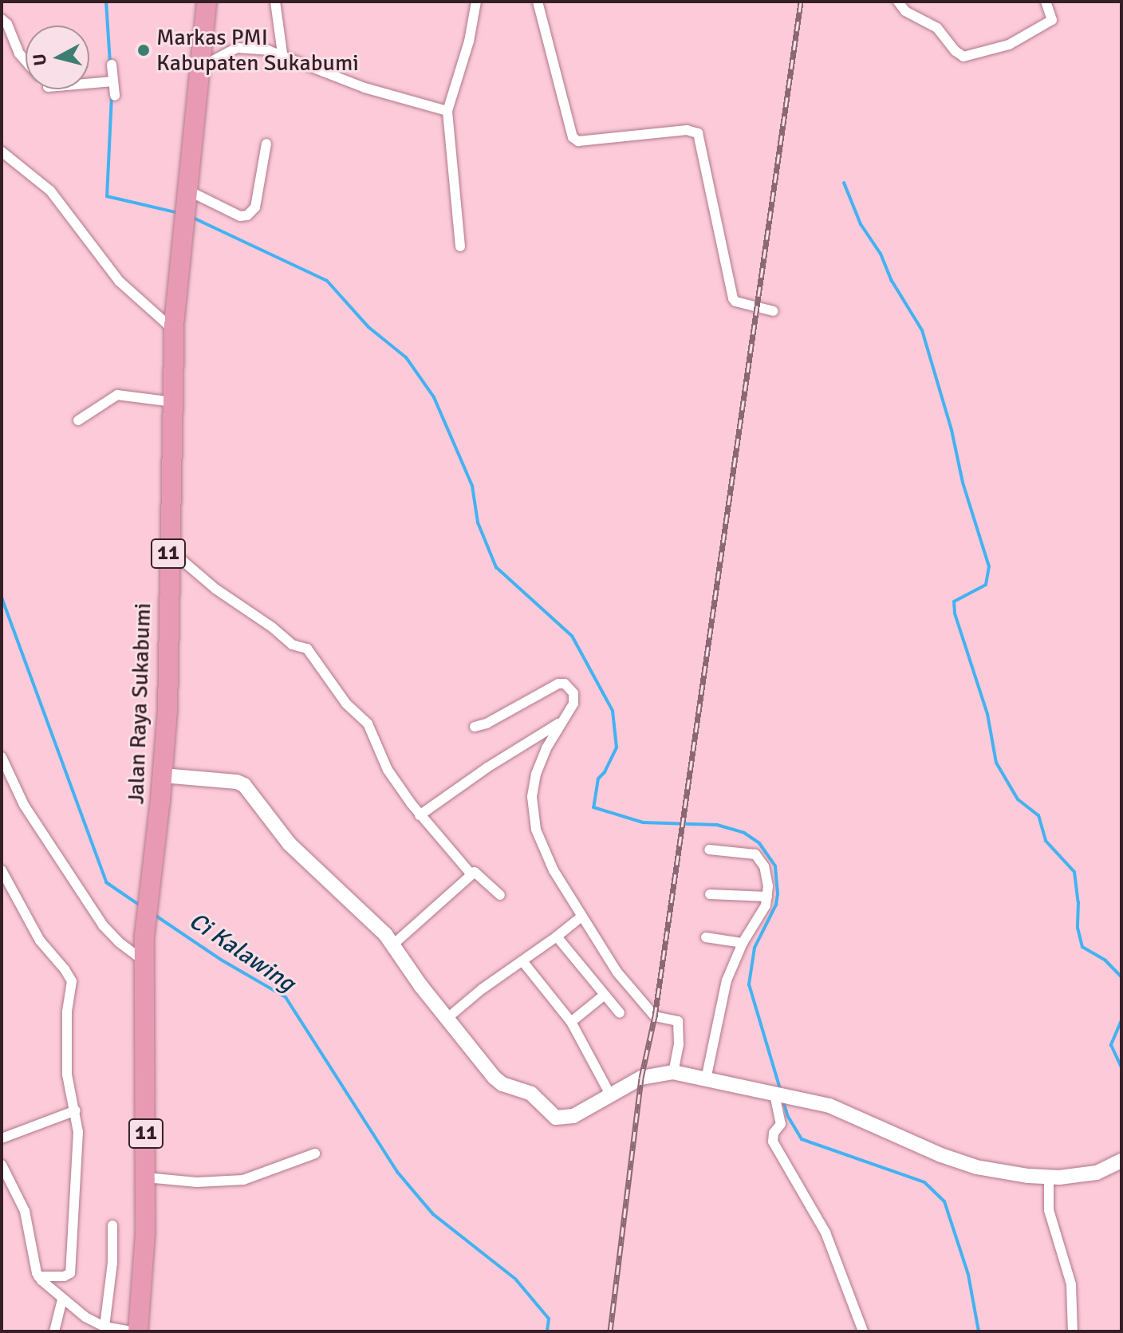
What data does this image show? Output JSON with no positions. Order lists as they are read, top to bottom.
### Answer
{
  "streets": {
    "highway": ["11", "Jalan Raya Sukabumi"]
  },
  "water": ["Ci Kalawing"],
  "places": ["Markas PMI Kabupaten Sukabumi"],
  "north": "left"
}
